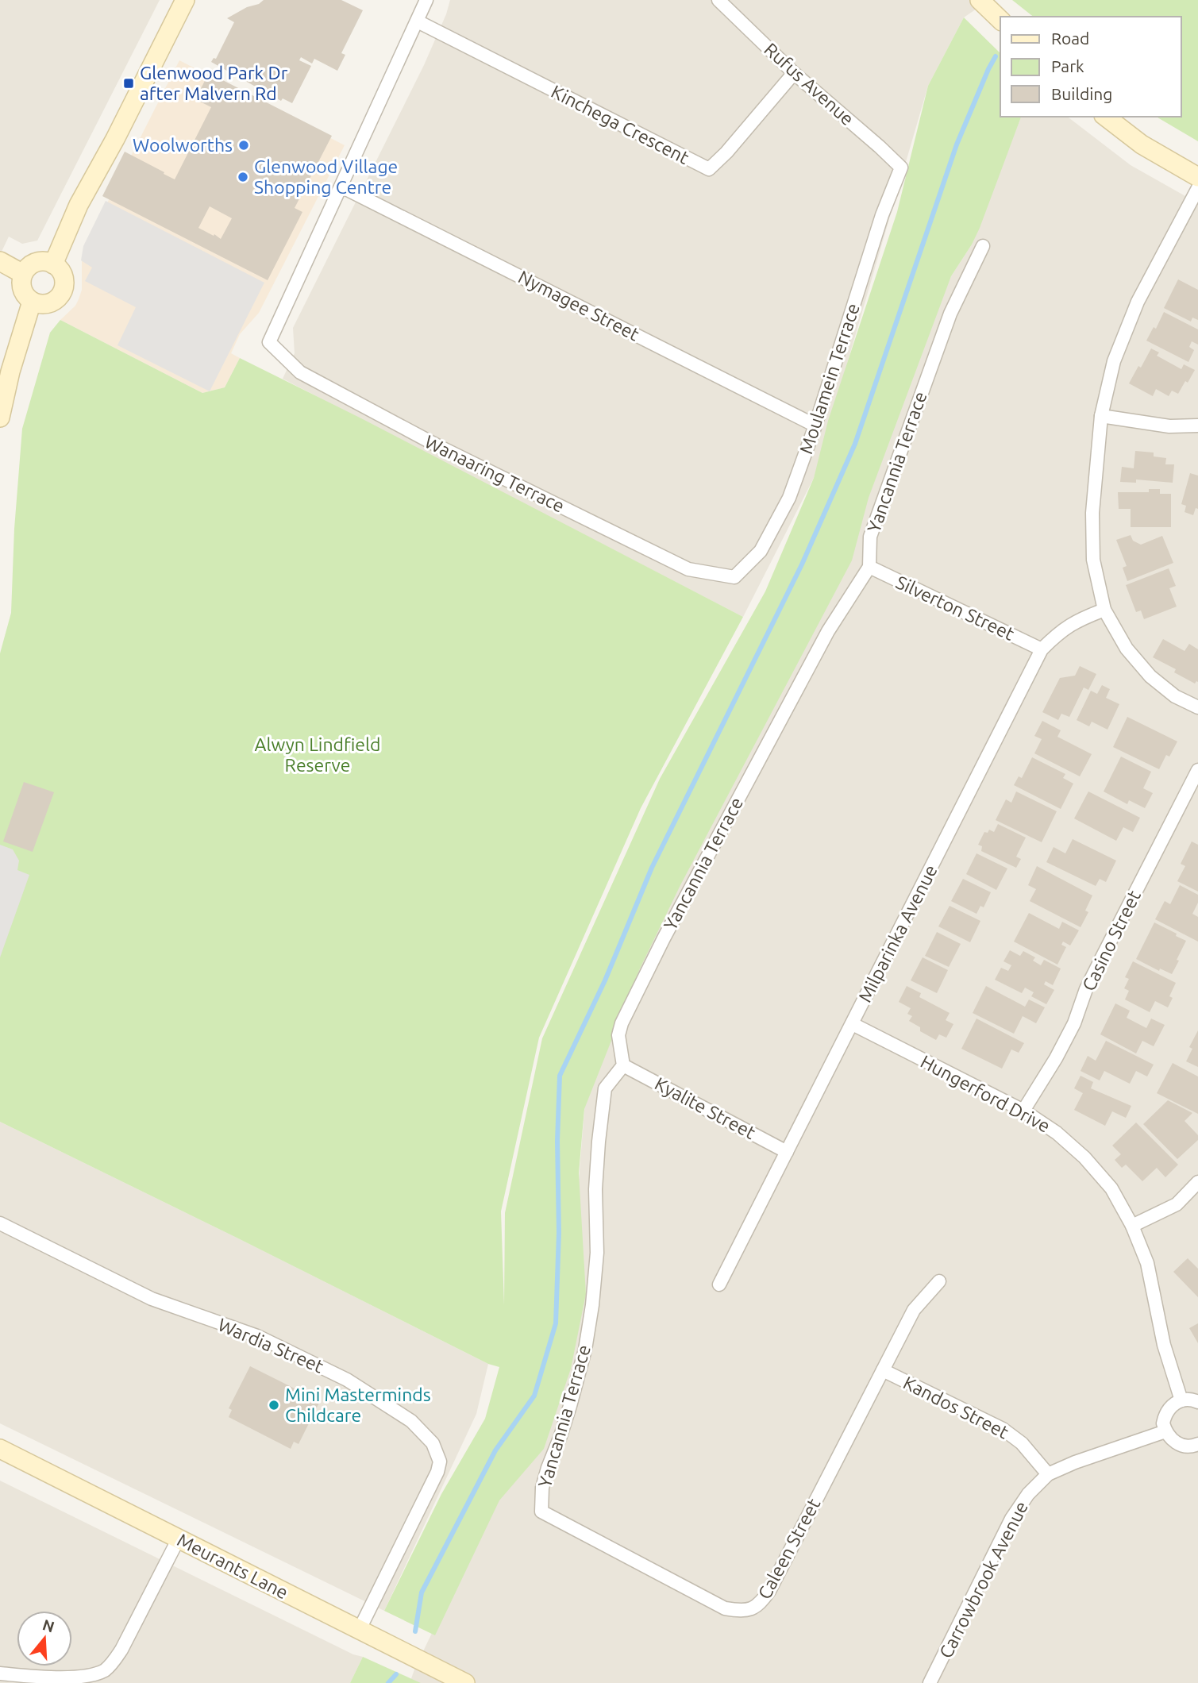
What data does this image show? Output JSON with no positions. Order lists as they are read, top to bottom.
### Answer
{
  "streets": {
    "street": [
      "Rufus Avenue",
      "Kinchega Crescent",
      "Nymagee Street",
      "Moulamein Terrace",
      "Yancannia Terrace",
      "Wanaaring Terrace",
      "Silverton Street",
      "Milparinka Avenue",
      "Casino Street",
      "Hungerford Drive",
      "Kyalite Street",
      "Wardia Street",
      "Kandos Street",
      "Caleen Street",
      "Meurants Lane",
      "Carrowbrook Avenue"
    ]
  },
  "crossings": [
    ["Rufus Avenue", "Kinchega Crescent"],
    ["Rufus Avenue", "Moulamein Terrace"],
    ["Nymagee Street", "Moulamein Terrace"],
    ["Nymagee Street", "Wanaaring Terrace"],
    ["Moulamein Terrace", "Wanaaring Terrace"],
    ["Yancannia Terrace", "Silverton Street"],
    ["Yancannia Terrace", "Kyalite Street"],
    ["Yancannia Terrace", "Caleen Street"],
    ["Silverton Street", "Milparinka Avenue"],
    ["Milparinka Avenue", "Hungerford Drive"],
    ["Milparinka Avenue", "Kyalite Street"],
    ["Casino Street", "Hungerford Drive"],
    ["Wardia Street", "Meurants Lane"],
    ["Kandos Street", "Caleen Street"],
    ["Kandos Street", "Carrowbrook Avenue"]
  ],
  "parks": ["Alwyn Lindfield Reserve"],
  "places": {
    "transit": ["Glenwood Park Dr after Malvern Rd"],
    "other": ["Woolworths", "Glenwood Village Shopping Centre", "Mini Masterminds Childcare"]
  },
  "legend": ["Road", "Park", "Building"],
  "north": "top"
}
